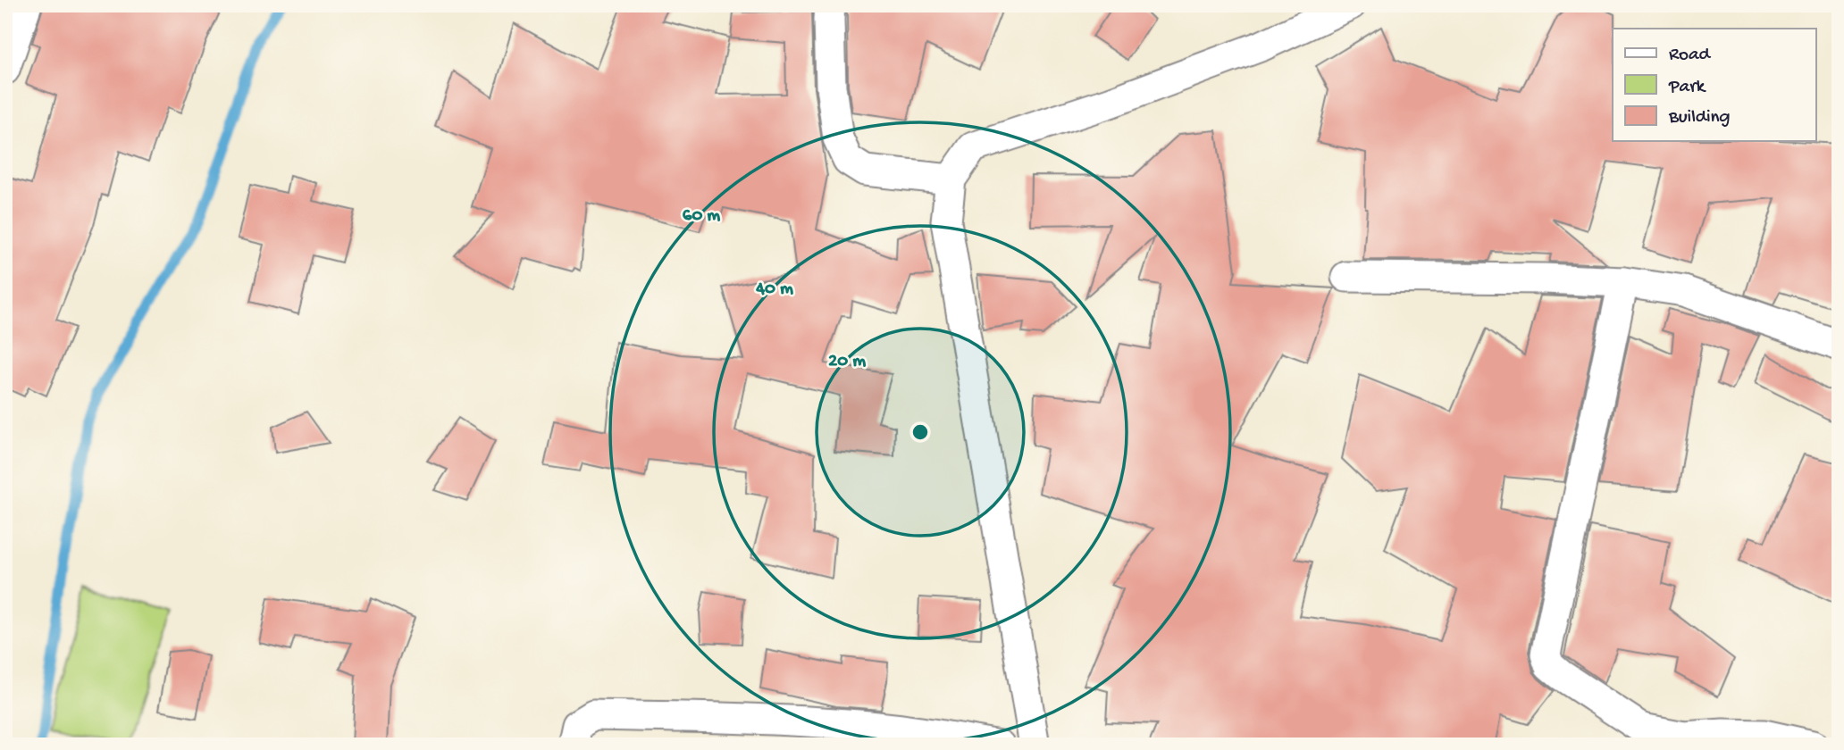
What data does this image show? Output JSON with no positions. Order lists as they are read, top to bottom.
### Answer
{
  "legend": ["Road", "Park", "Building"],
  "rings": ["60 m", "40 m", "20 m"]
}
